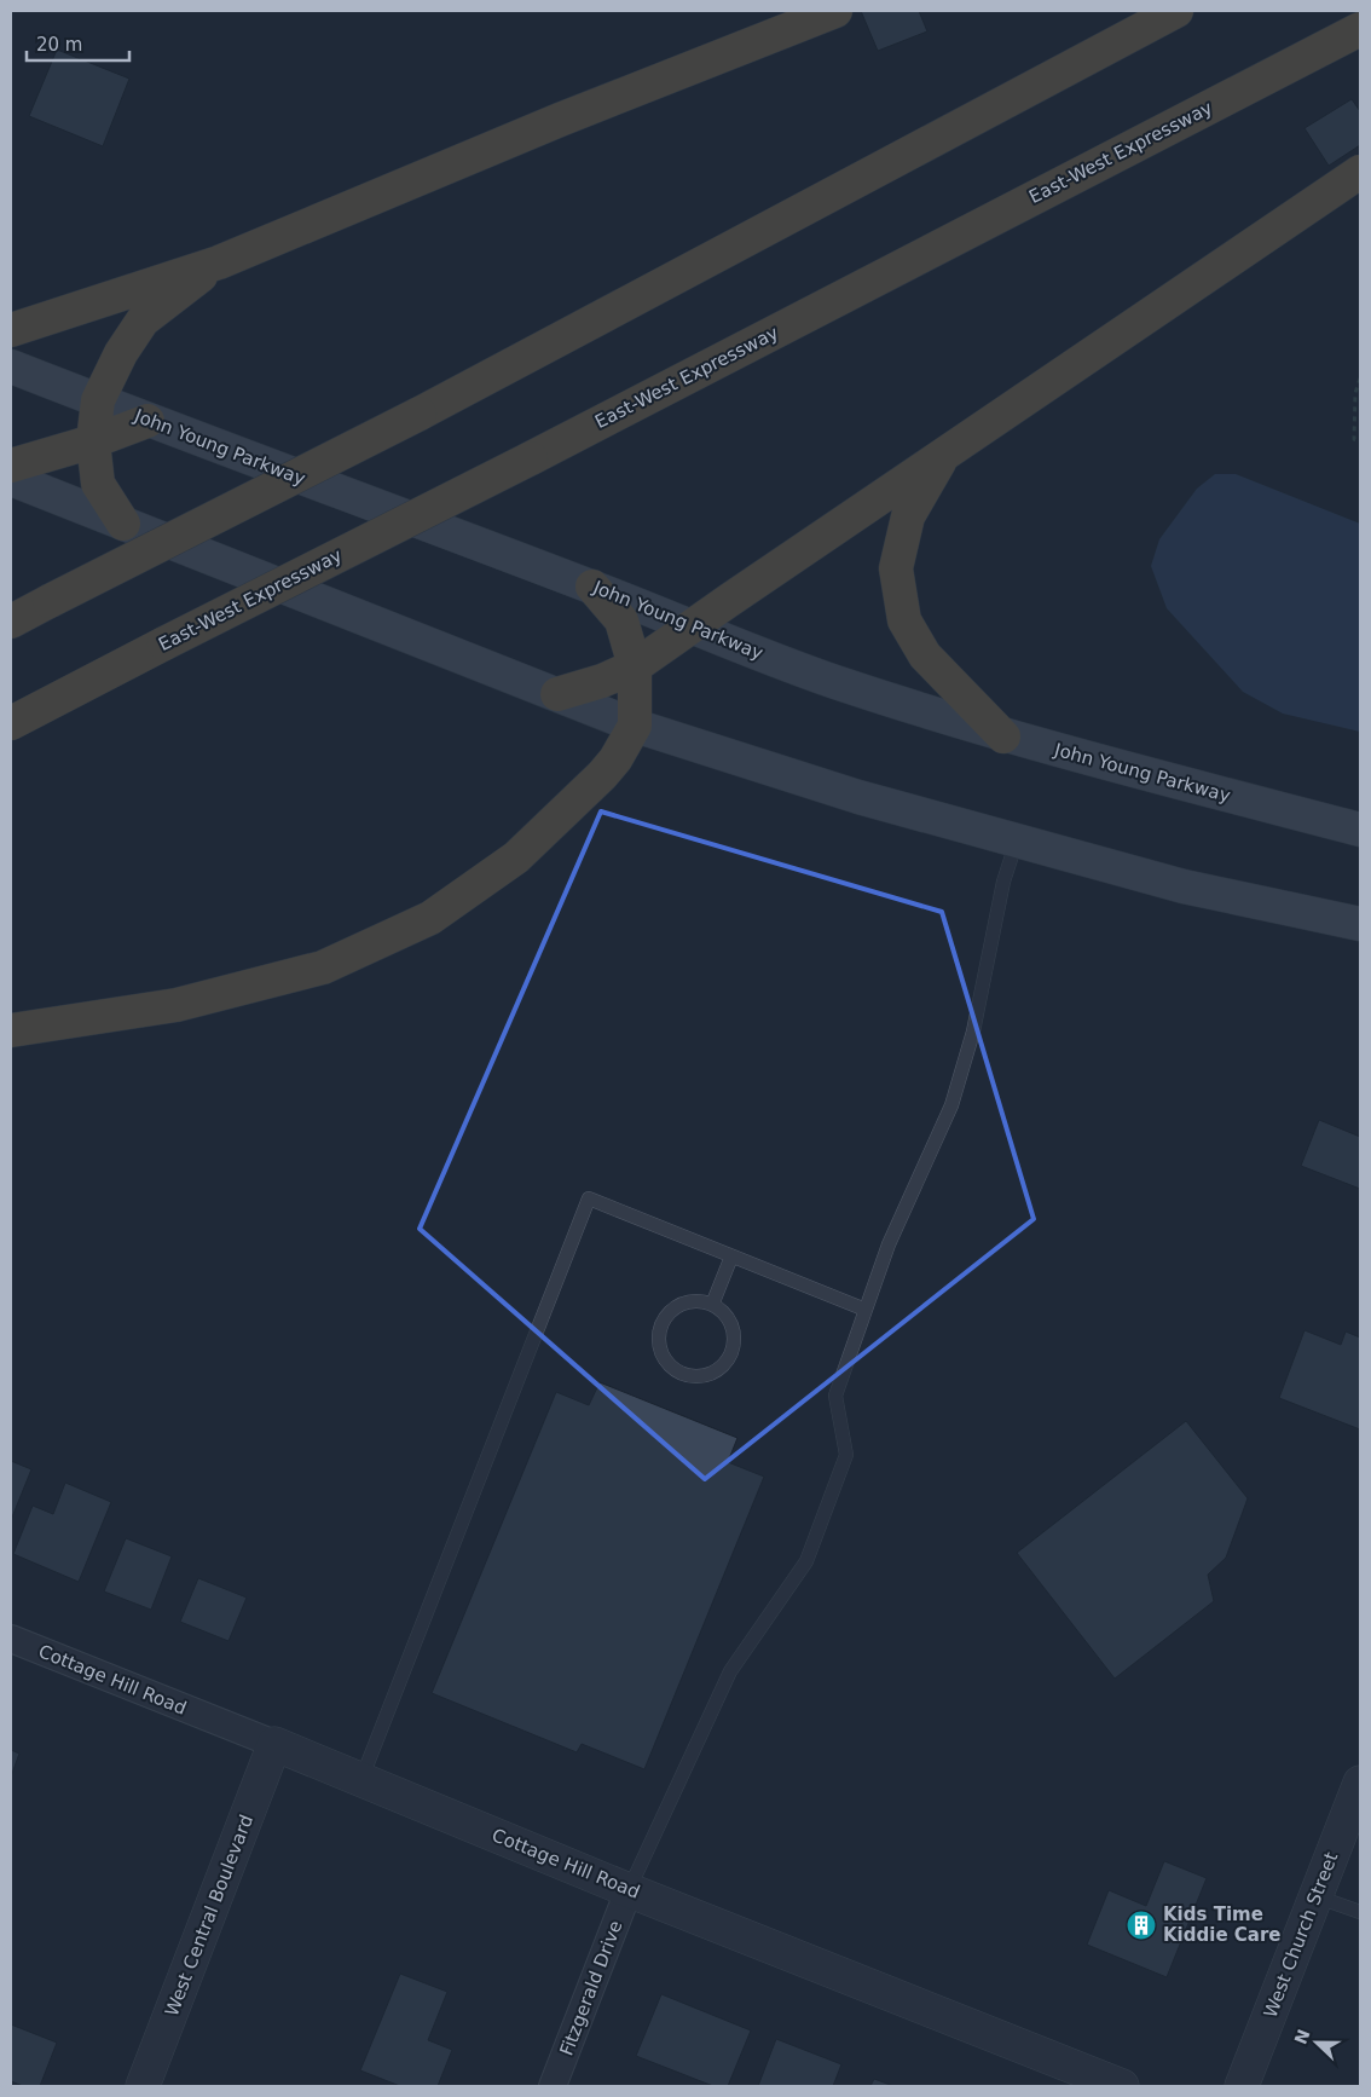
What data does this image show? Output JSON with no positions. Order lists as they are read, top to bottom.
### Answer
{
  "streets": {
    "highway": ["East-West Expressway"],
    "main road": ["John Young Parkway"],
    "street": [
      "Cottage Hill Road",
      "West Central Boulevard",
      "West Church Street",
      "Fitzgerald Drive"
    ]
  },
  "crossings": [
    ["Cottage Hill Road", "West Central Boulevard"],
    ["Cottage Hill Road", "Fitzgerald Drive"]
  ],
  "places": {
    "building": ["Kids Time Kiddie Care"]
  },
  "scale_bar": "20 m",
  "north": "left"
}
